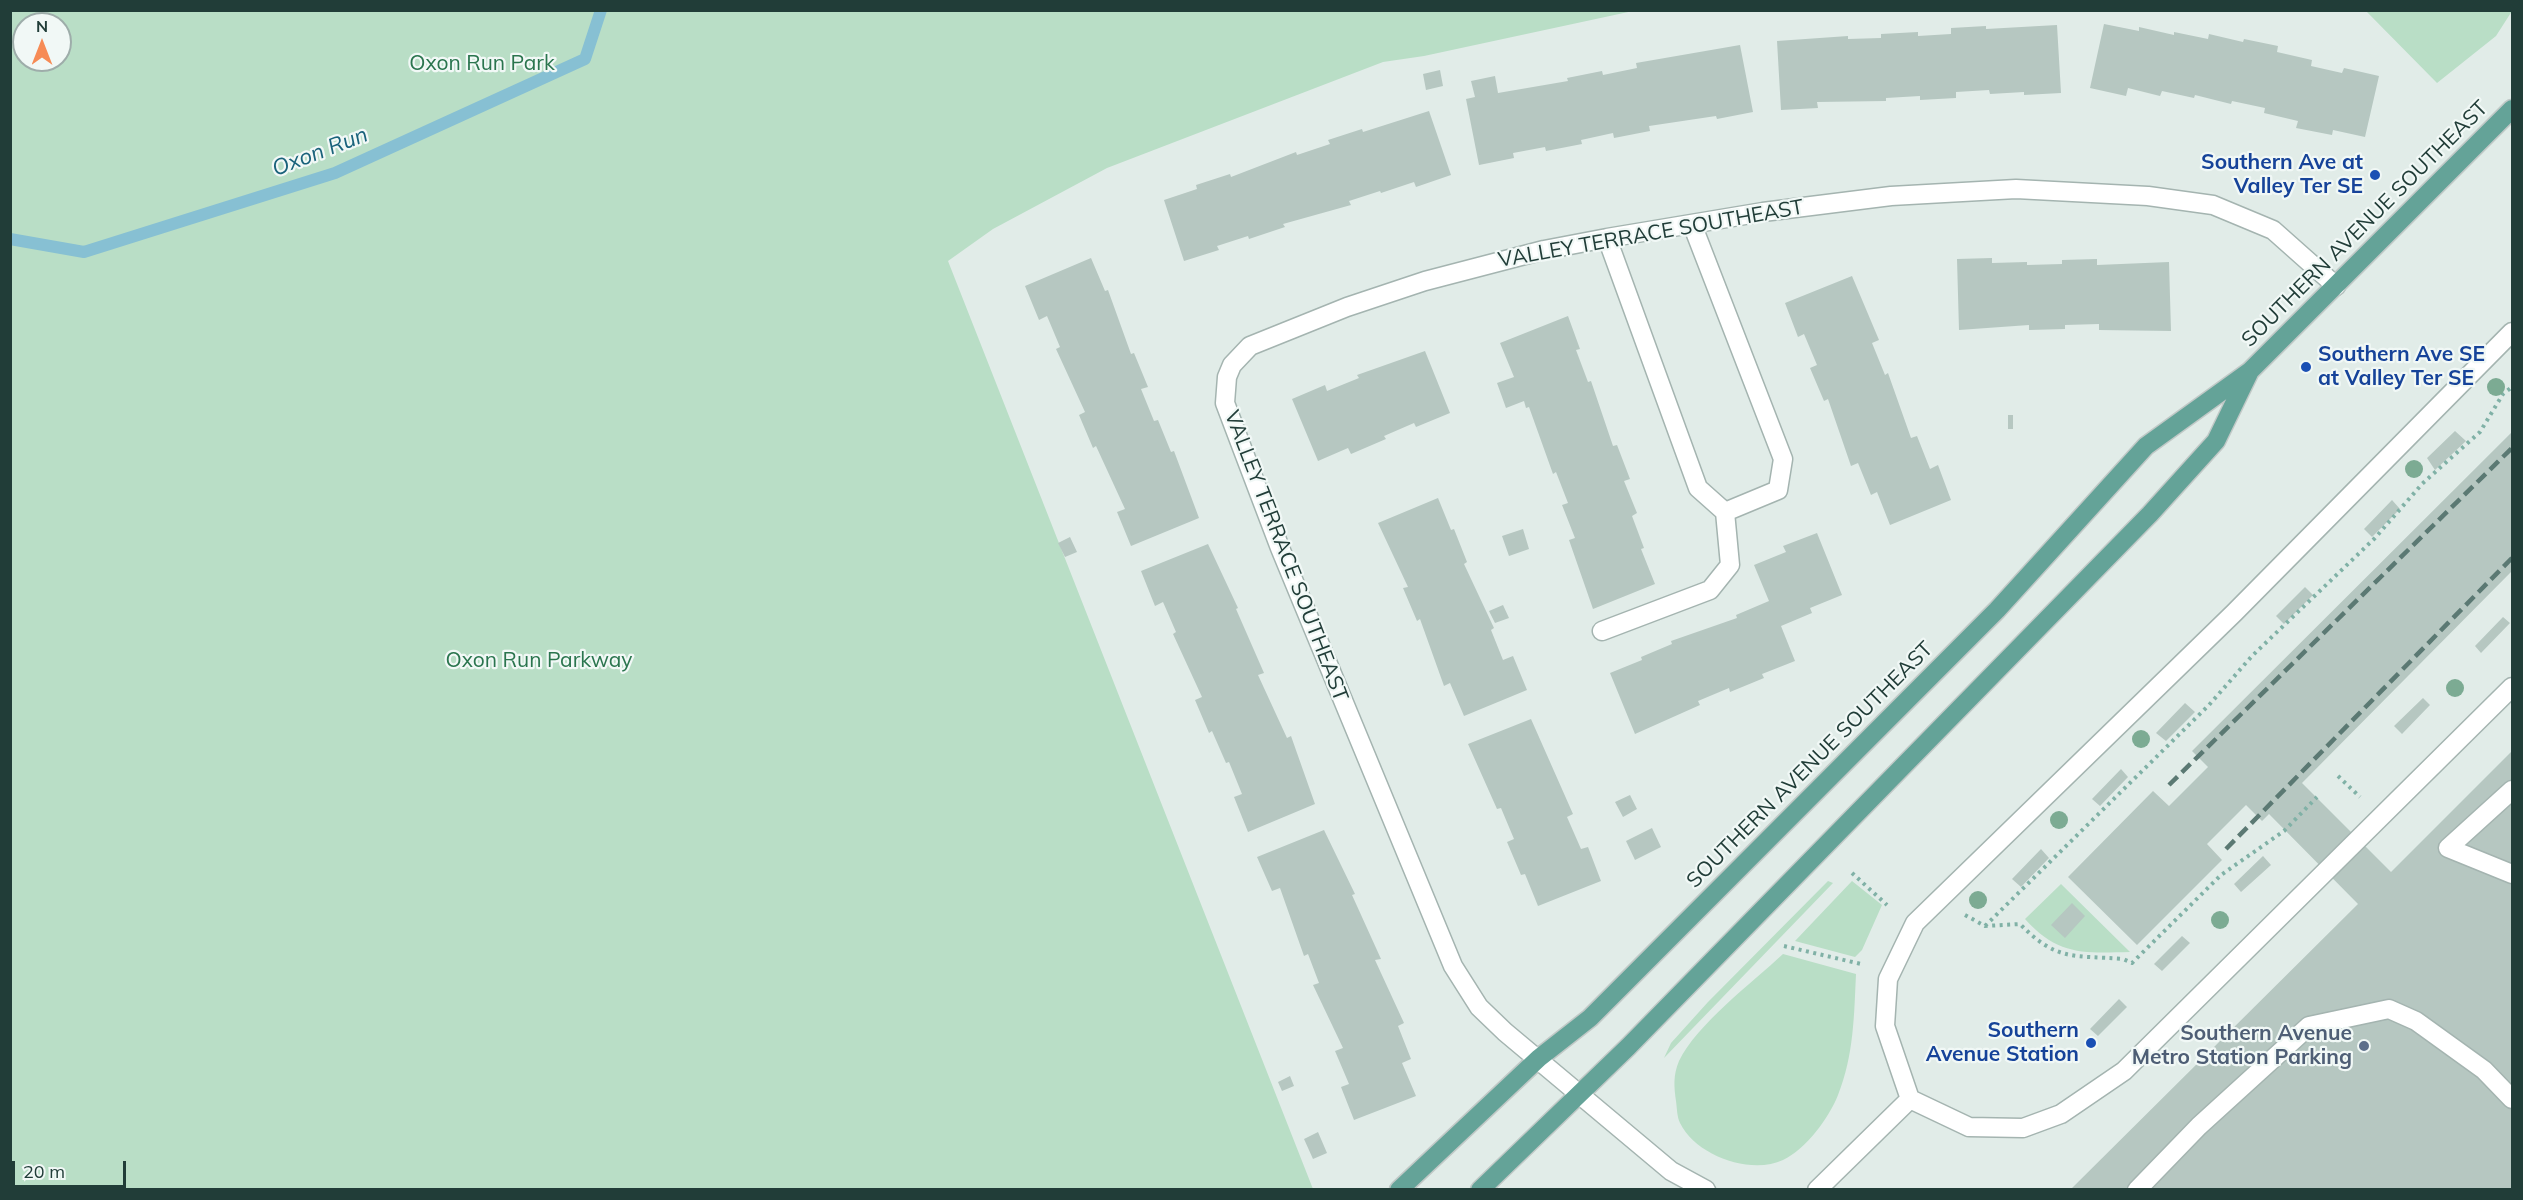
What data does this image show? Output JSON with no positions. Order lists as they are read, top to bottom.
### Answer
{
  "streets": {
    "main road": ["SOUTHERN AVENUE SOUTHEAST"],
    "street": ["VALLEY TERRACE SOUTHEAST"]
  },
  "crossings": [
    ["SOUTHERN AVENUE SOUTHEAST", "VALLEY TERRACE SOUTHEAST"]
  ],
  "water": ["Oxon Run"],
  "parks": ["Oxon Run Park", "Oxon Run Parkway"],
  "places": [
    "Southern Ave at Valley Ter SE",
    "Southern Ave SE at Valley Ter SE",
    "Southern Avenue Station",
    "Southern Avenue Metro Station Parking"
  ],
  "scale_bar": "20 m",
  "north": "top"
}
